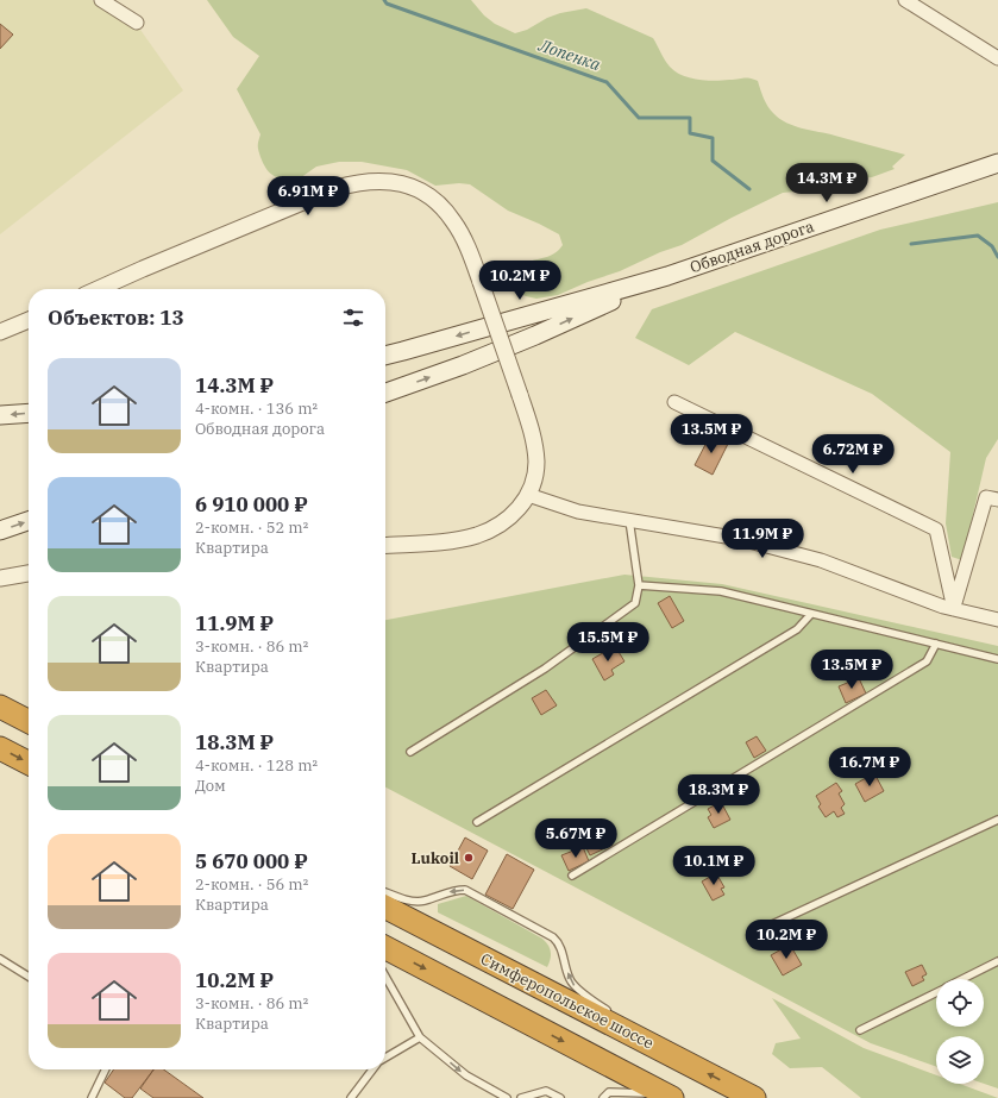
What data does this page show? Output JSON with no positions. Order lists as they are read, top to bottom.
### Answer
{
  "streets": {
    "highway": ["Симферопольское шоссе"],
    "main road": ["Обводная дорога"]
  },
  "water": ["Лопенка"],
  "places": ["Lukoil"],
  "page": {
    "price": [
      "14.3M ₽",
      "6.91M ₽",
      "10.2M ₽",
      "13.5M ₽",
      "6.72M ₽",
      "11.9M ₽",
      "15.5M ₽",
      "13.5M ₽",
      "16.7M ₽",
      "18.3M ₽",
      "5.67M ₽",
      "10.1M ₽",
      "10.2M ₽"
    ],
    "heading": "Объектов: 13",
    "list": [
      {
        "name": "14.3M ₽",
        "note": "4-комн. · 136 m² · Обводная дорога"
      },
      {
        "name": "6 910 000 ₽",
        "note": "2-комн. · 52 m² · Квартира"
      },
      {
        "name": "11.9M ₽",
        "note": "3-комн. · 86 m² · Квартира"
      },
      {
        "name": "18.3M ₽",
        "note": "4-комн. · 128 m² · Дом"
      },
      {
        "name": "5 670 000 ₽",
        "note": "2-комн. · 56 m² · Квартира"
      },
      {
        "name": "10.2M ₽",
        "note": "3-комн. · 86 m² · Квартира"
      }
    ]
  }
}
